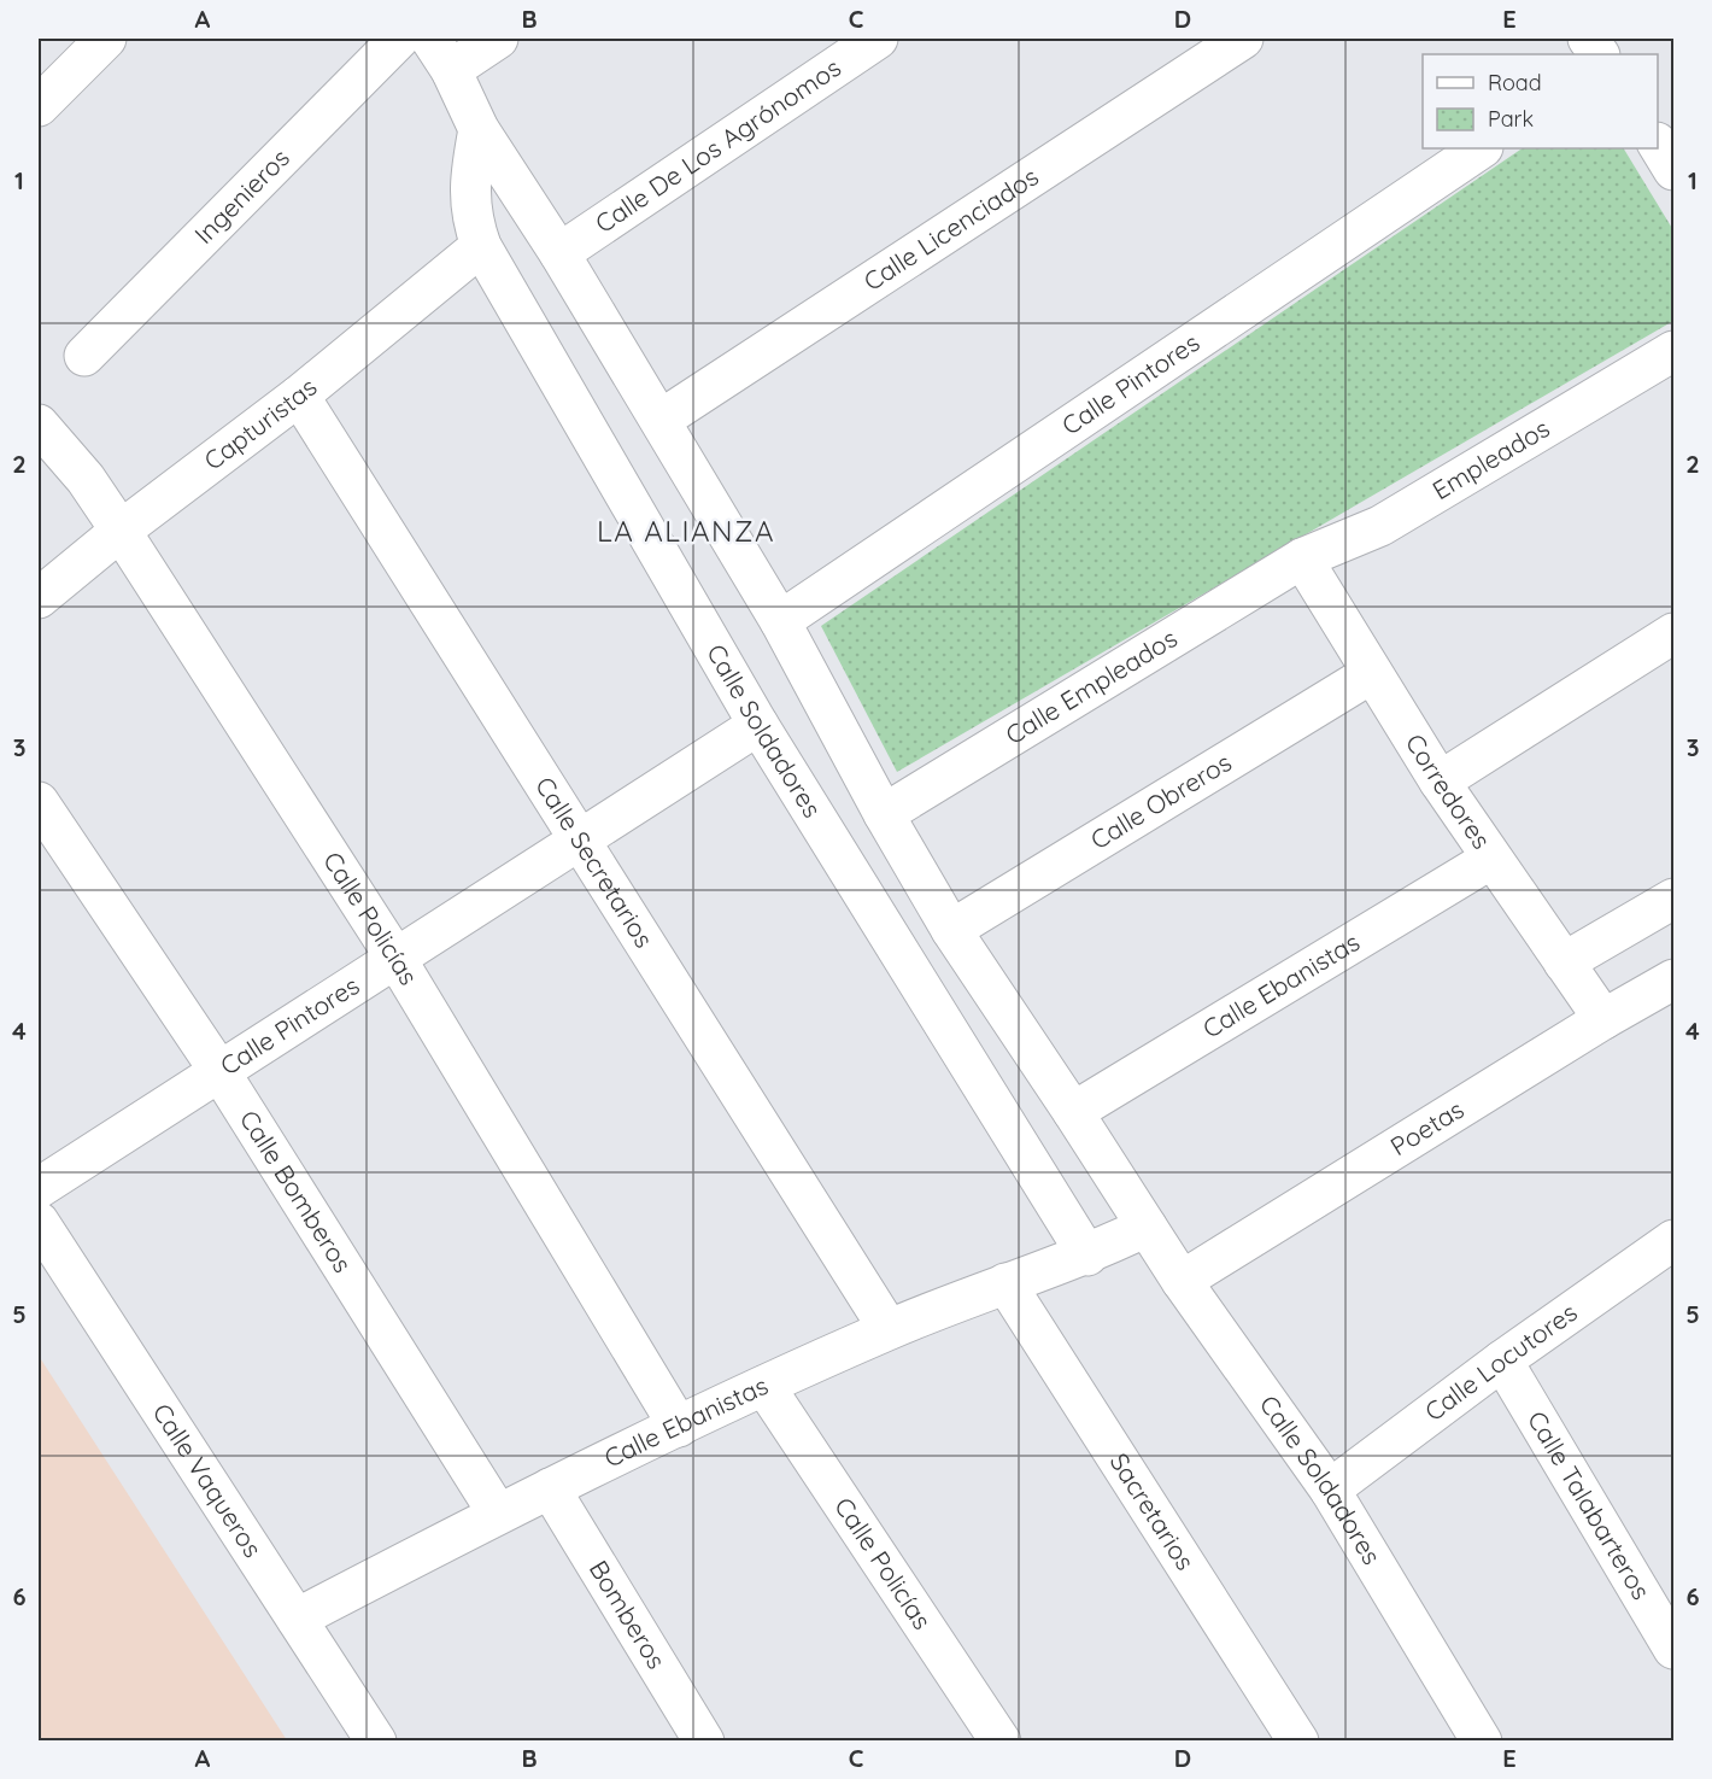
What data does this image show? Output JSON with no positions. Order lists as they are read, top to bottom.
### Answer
{
  "streets": {
    "street": [
      "Calle De Los Agrónomos",
      "Ingenieros",
      "Calle Licenciados",
      "Calle Pintores",
      "Capturistas",
      "Empleados",
      "Calle Empleados",
      "Calle Soldadores",
      "Corredores",
      "Calle Obreros",
      "Calle Secretarios",
      "Calle Policías",
      "Calle Ebanistas",
      "Poetas",
      "Calle Bomberos",
      "Calle Locutores",
      "Calle Vaqueros",
      "Calle Talabarteros",
      "Sacretarios",
      "Bomberos"
    ]
  },
  "crossings": [
    ["Calle De Los Agrónomos", "Calle Soldadores"],
    ["Calle Licenciados", "Calle Soldadores"],
    ["Calle Pintores", "Calle Soldadores"],
    ["Calle Pintores", "Calle Secretarios"],
    ["Calle Pintores", "Calle Policías"],
    ["Calle Pintores", "Calle Bomberos"],
    ["Capturistas", "Calle Soldadores"],
    ["Capturistas", "Calle Secretarios"],
    ["Capturistas", "Calle Policías"],
    ["Empleados", "Calle Empleados"],
    ["Empleados", "Corredores"],
    ["Calle Empleados", "Calle Soldadores"],
    ["Calle Empleados", "Corredores"],
    ["Calle Soldadores", "Calle Obreros"],
    ["Calle Soldadores", "Calle Ebanistas"],
    ["Calle Soldadores", "Poetas"],
    ["Calle Soldadores", "Calle Locutores"],
    ["Corredores", "Calle Obreros"],
    ["Corredores", "Calle Ebanistas"],
    ["Corredores", "Poetas"],
    ["Calle Secretarios", "Calle Ebanistas"],
    ["Calle Policías", "Calle Ebanistas"],
    ["Calle Ebanistas", "Calle Bomberos"],
    ["Calle Ebanistas", "Calle Vaqueros"],
    ["Calle Ebanistas", "Sacretarios"],
    ["Calle Ebanistas", "Bomberos"],
    ["Calle Locutores", "Calle Talabarteros"]
  ],
  "districts": ["LA ALIANZA"],
  "legend": ["Road", "Park"],
  "grid": {
    "columns": [
      "A",
      "B",
      "C",
      "D",
      "E"
    ],
    "rows": [
      "1",
      "2",
      "3",
      "4",
      "5",
      "6"
    ]
  }
}
